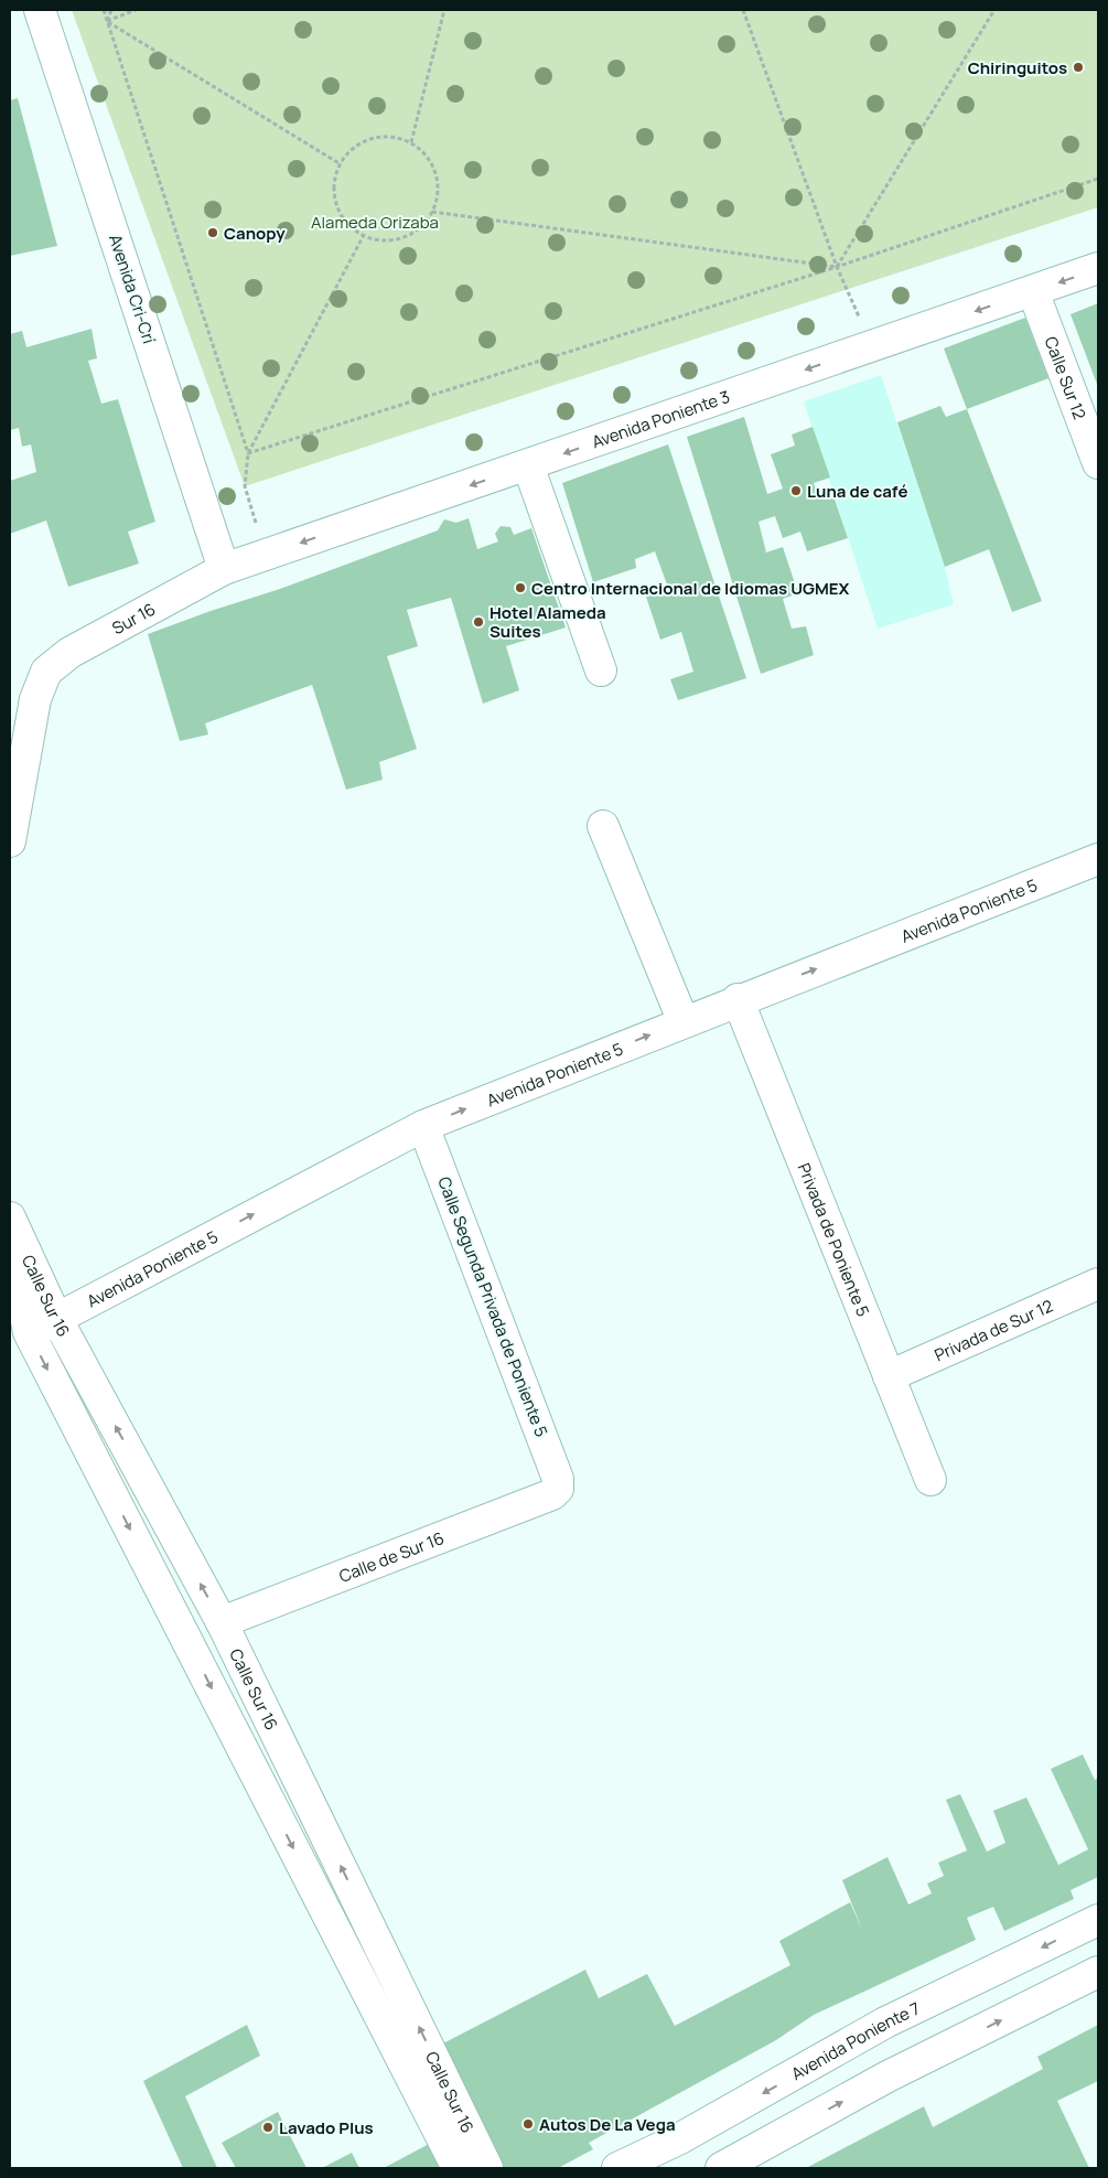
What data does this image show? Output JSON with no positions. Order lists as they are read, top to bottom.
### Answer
{
  "streets": {
    "main road": [
      "Avenida Cri-Crí",
      "Calle Sur 12",
      "Avenida Poniente 3",
      "Sur 16",
      "Avenida Poniente 5",
      "Privada de Poniente 5",
      "Calle Sur 16",
      "Calle Segunda Privada de Poniente 5",
      "Privada de Sur 12",
      "Calle de Sur 16",
      "Avenida Poniente 7"
    ]
  },
  "crossings": [
    ["Avenida Cri-Crí", "Avenida Poniente 3"],
    ["Avenida Cri-Crí", "Sur 16"],
    ["Calle Sur 12", "Avenida Poniente 3"],
    ["Avenida Poniente 3", "Sur 16"],
    ["Avenida Poniente 5", "Privada de Poniente 5"],
    ["Avenida Poniente 5", "Calle Sur 16"],
    ["Avenida Poniente 5", "Calle Segunda Privada de Poniente 5"],
    ["Privada de Poniente 5", "Privada de Sur 12"],
    ["Calle Sur 16", "Calle de Sur 16"],
    ["Calle Segunda Privada de Poniente 5", "Calle de Sur 16"]
  ],
  "one_way": ["Avenida Poniente 3", "Avenida Poniente 5"],
  "parks": ["Alameda Orizaba"],
  "places": [
    "Chiringuitos",
    "Canopy",
    "Luna de café",
    "Centro Internacional de Idiomas UGMEX",
    "Hotel Alameda Suites",
    "Autos De La Vega",
    "Lavado Plus"
  ]
}
